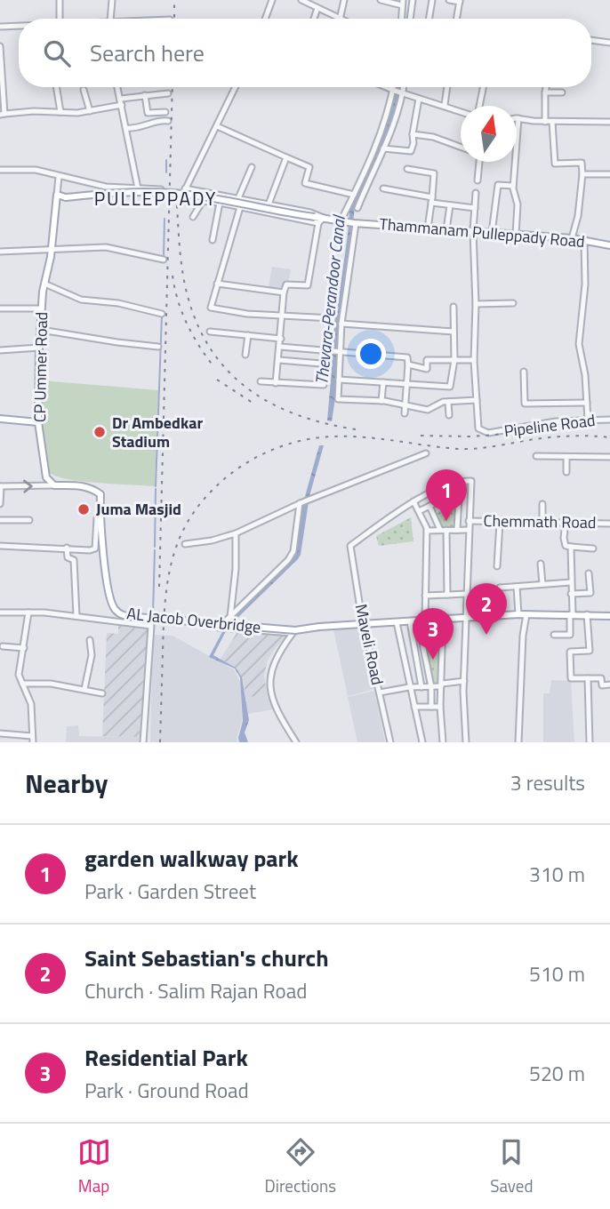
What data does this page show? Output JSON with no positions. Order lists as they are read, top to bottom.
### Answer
{
  "streets": {
    "main road": ["Thammanam Pulleppady Road", "CP Ummer Road", "AL Jacob Overbridge"],
    "street": ["Pipeline Road", "Chemmath Road", "Maveli Road"]
  },
  "crossings": [
    ["Thammanam Pulleppady Road", "CP Ummer Road"]
  ],
  "districts": ["PULLEPPADY"],
  "water": ["Thevara-Perandoor Canal"],
  "places": ["Dr Ambedkar Stadium", "Juma Masjid"],
  "north": "top",
  "page": {
    "search": "Search here",
    "pins": ["1", "2", "3"],
    "heading": ["Nearby", "3 results"],
    "list": [
      {
        "mark": "1",
        "name": "garden walkway park",
        "note": "Park · Garden Street",
        "value": "310 m"
      },
      {
        "mark": "2",
        "name": "Saint Sebastian's church",
        "note": "Church · Salim Rajan Road",
        "value": "510 m"
      },
      {
        "mark": "3",
        "name": "Residential Park",
        "note": "Park · Ground Road",
        "value": "520 m"
      }
    ],
    "nav": ["Map", "Directions", "Saved"]
  }
}
